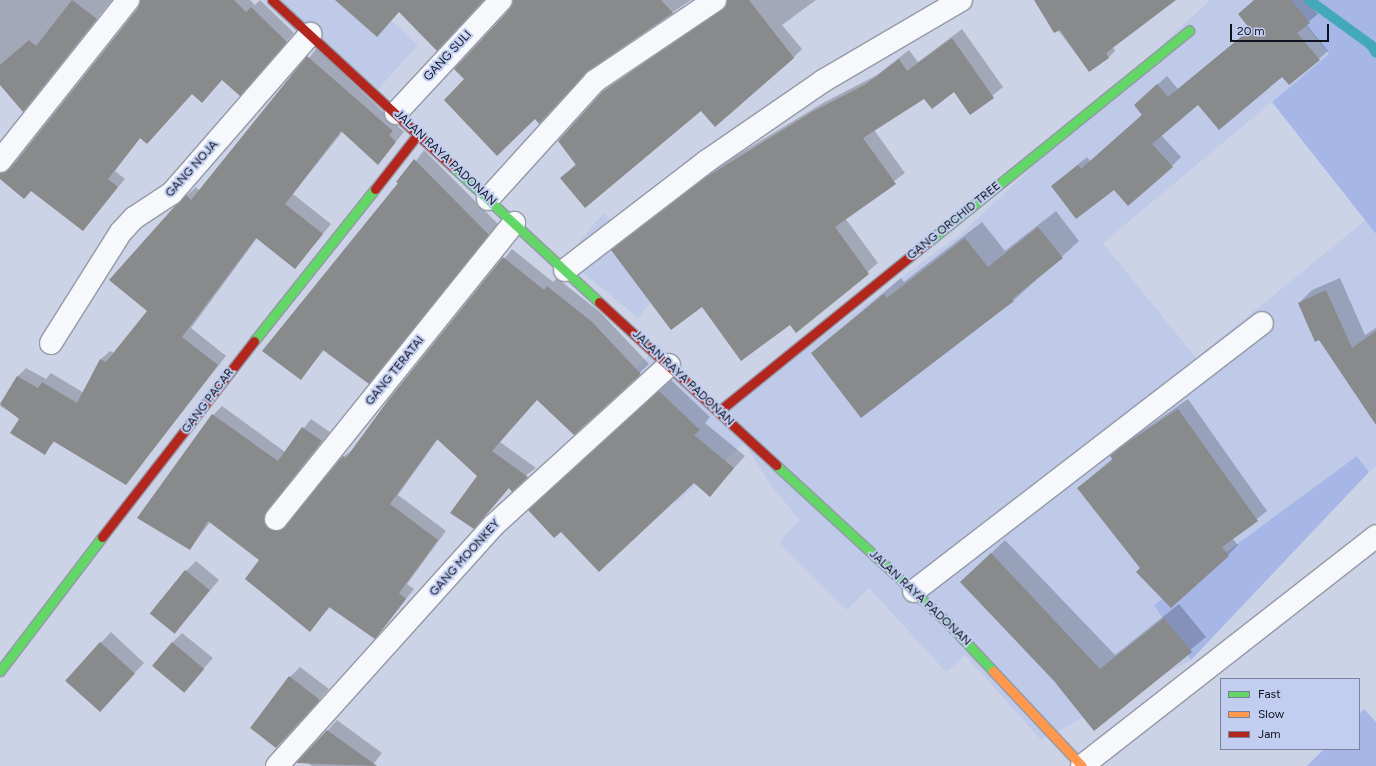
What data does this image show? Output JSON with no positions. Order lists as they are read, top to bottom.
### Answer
{
  "streets": {
    "street": [
      "GANG SULI",
      "JALAN RAYA PADONAN",
      "GANG NOJA",
      "GANG ORCHID TREE",
      "GANG TERATAI",
      "GANG PACAR",
      "GANG MOONKEY"
    ]
  },
  "crossings": [
    ["GANG SULI", "JALAN RAYA PADONAN"],
    ["JALAN RAYA PADONAN", "GANG NOJA"],
    ["JALAN RAYA PADONAN", "GANG ORCHID TREE"],
    ["JALAN RAYA PADONAN", "GANG TERATAI"],
    ["JALAN RAYA PADONAN", "GANG PACAR"],
    ["JALAN RAYA PADONAN", "GANG MOONKEY"]
  ],
  "legend": ["Fast", "Slow", "Jam"],
  "scale_bar": "20 m"
}
